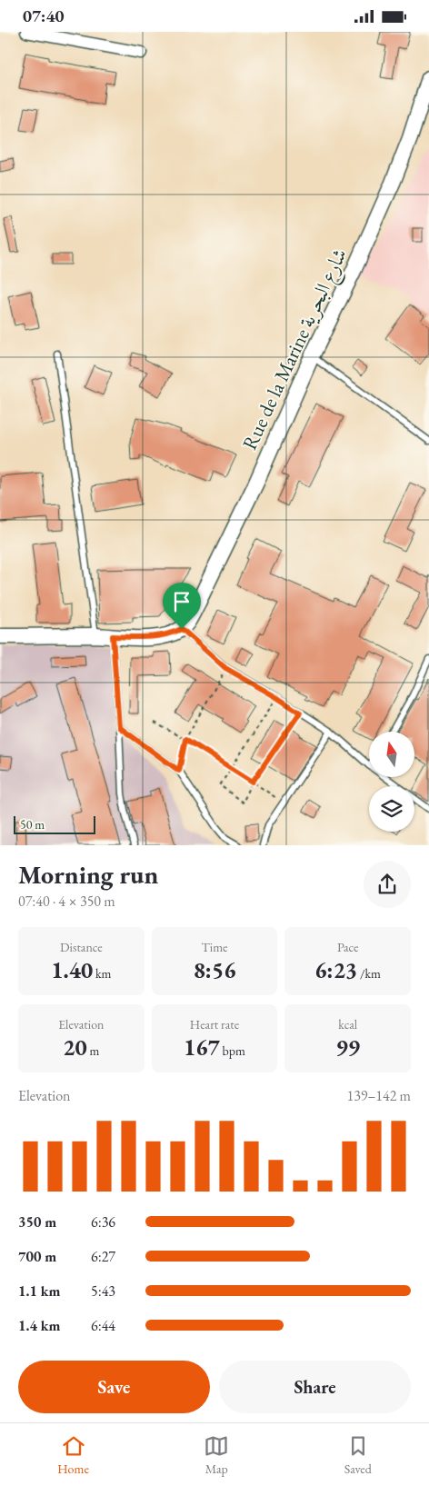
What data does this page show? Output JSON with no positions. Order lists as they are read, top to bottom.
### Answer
{
  "streets": {
    "street": ["Rue de la Marine شارع البحرية"]
  },
  "scale_bar": "50 m",
  "north": "top",
  "page": {
    "status": "07:40",
    "scale": "50 m",
    "heading": ["Morning run", "07:40 · 4 × 350 m"],
    "stats": [
      ["Distance", "1.40 km"],
      ["Time", "8:56"],
      ["Pace", "6:23 /km"],
      ["Elevation", "20 m"],
      ["Heart rate", "167 bpm"],
      ["kcal", "99"]
    ],
    "chart": ["Elevation", "139–142 m"],
    "list": [
      {
        "name": "350 m",
        "note": "6:36"
      },
      {
        "name": "700 m",
        "note": "6:27"
      },
      {
        "name": "1.1 km",
        "note": "5:43"
      },
      {
        "name": "1.4 km",
        "note": "6:44"
      }
    ],
    "buttons": ["Save", "Share"],
    "tabs": ["Home", "Map", "Saved"]
  }
}
